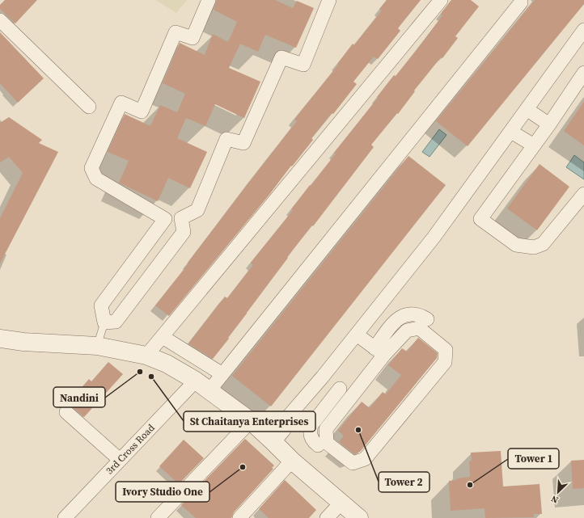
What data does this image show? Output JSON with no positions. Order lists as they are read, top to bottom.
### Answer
{
  "streets": {
    "street": ["3rd Cross Road"]
  },
  "places": [
    "Nandini",
    "St Chaitanya Enterprises",
    "Tower 2",
    "Ivory Studio One",
    "Tower 1"
  ],
  "north": "bottom left"
}
